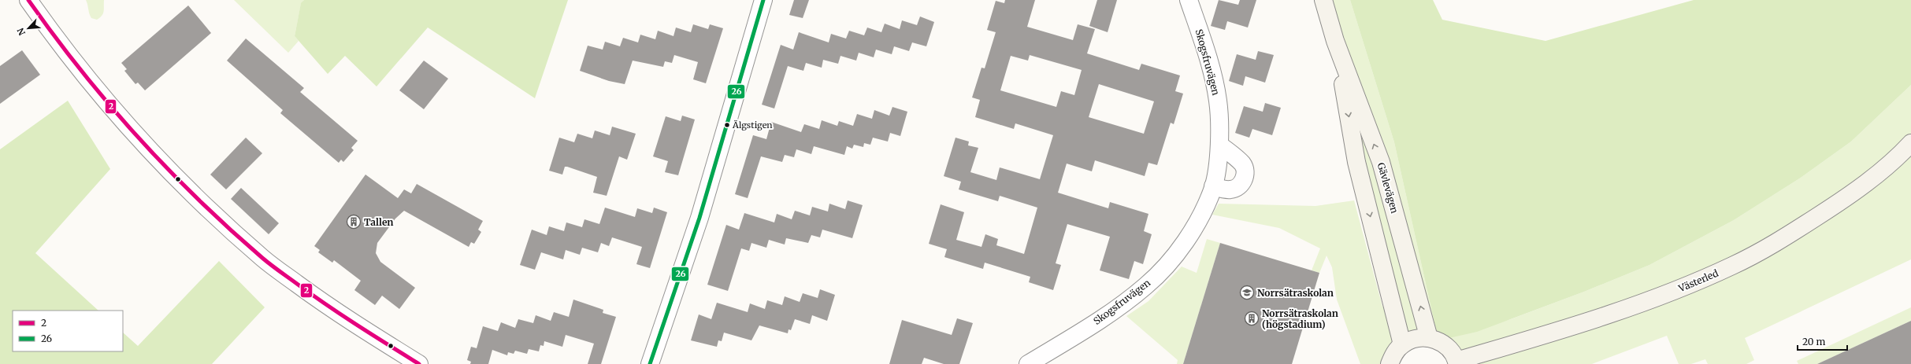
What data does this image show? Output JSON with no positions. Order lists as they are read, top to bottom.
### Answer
{
  "streets": {
    "main road": ["Gävlevägen", "Västerled"],
    "street": ["Skogsfruvägen"]
  },
  "places": {
    "other": ["Älgstigen"],
    "building": ["Tallen", "Norrsätraskolan (högstadium)"],
    "school or university": ["Norrsätraskolan"]
  },
  "lines": ["transit line 2", "transit line 26"],
  "legend": ["2", "26"],
  "scale_bar": "20 m",
  "north": "bottom left"
}
